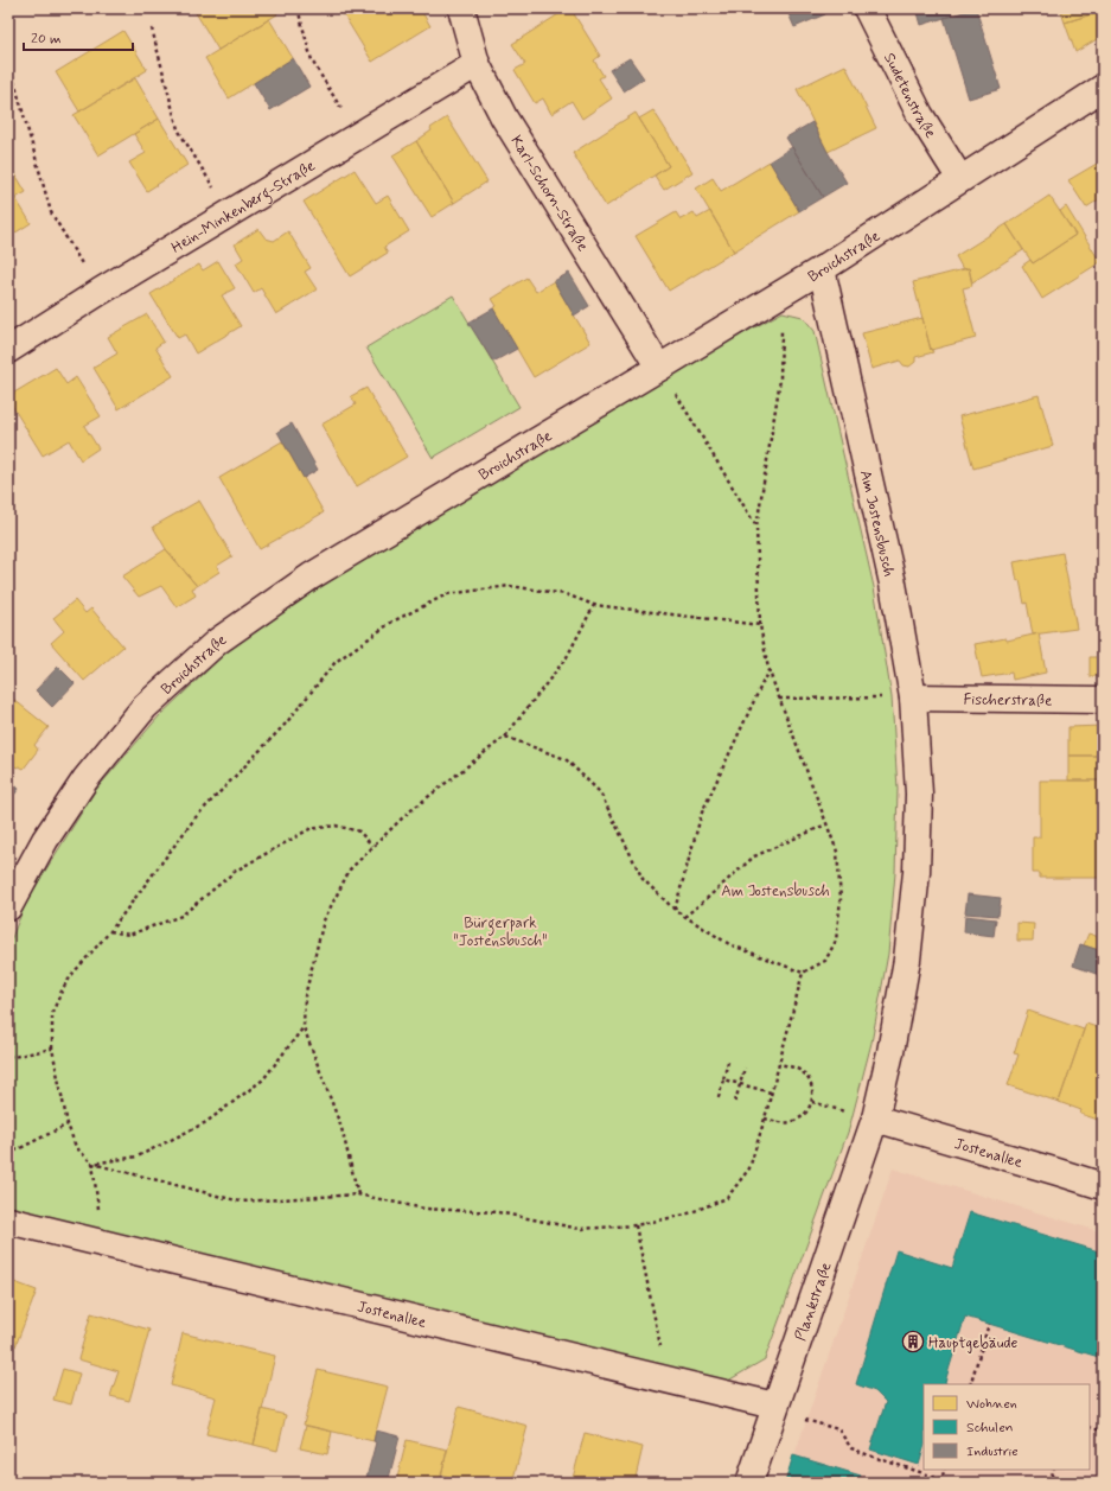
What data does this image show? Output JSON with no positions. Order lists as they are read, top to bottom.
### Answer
{
  "streets": {
    "street": [
      "Sudetenstraße",
      "Karl-Schorn-Straße",
      "Hein-Minkenberg-Straße",
      "Broichstraße",
      "Am Jostensbusch",
      "Fischerstraße",
      "Jostenallee",
      "Plankstraße"
    ]
  },
  "crossings": [
    ["Sudetenstraße", "Broichstraße"],
    ["Karl-Schorn-Straße", "Hein-Minkenberg-Straße"],
    ["Karl-Schorn-Straße", "Broichstraße"],
    ["Broichstraße", "Am Jostensbusch"],
    ["Am Jostensbusch", "Fischerstraße"],
    ["Am Jostensbusch", "Jostenallee"],
    ["Am Jostensbusch", "Plankstraße"],
    ["Jostenallee", "Plankstraße"]
  ],
  "parks": ["Am Jostensbusch", "Bürgerpark \"Jostensbusch\""],
  "places": {
    "building": ["Hauptgebäude"]
  },
  "legend": ["Wohnen", "Schulen", "Industrie"],
  "scale_bar": "20 m"
}
